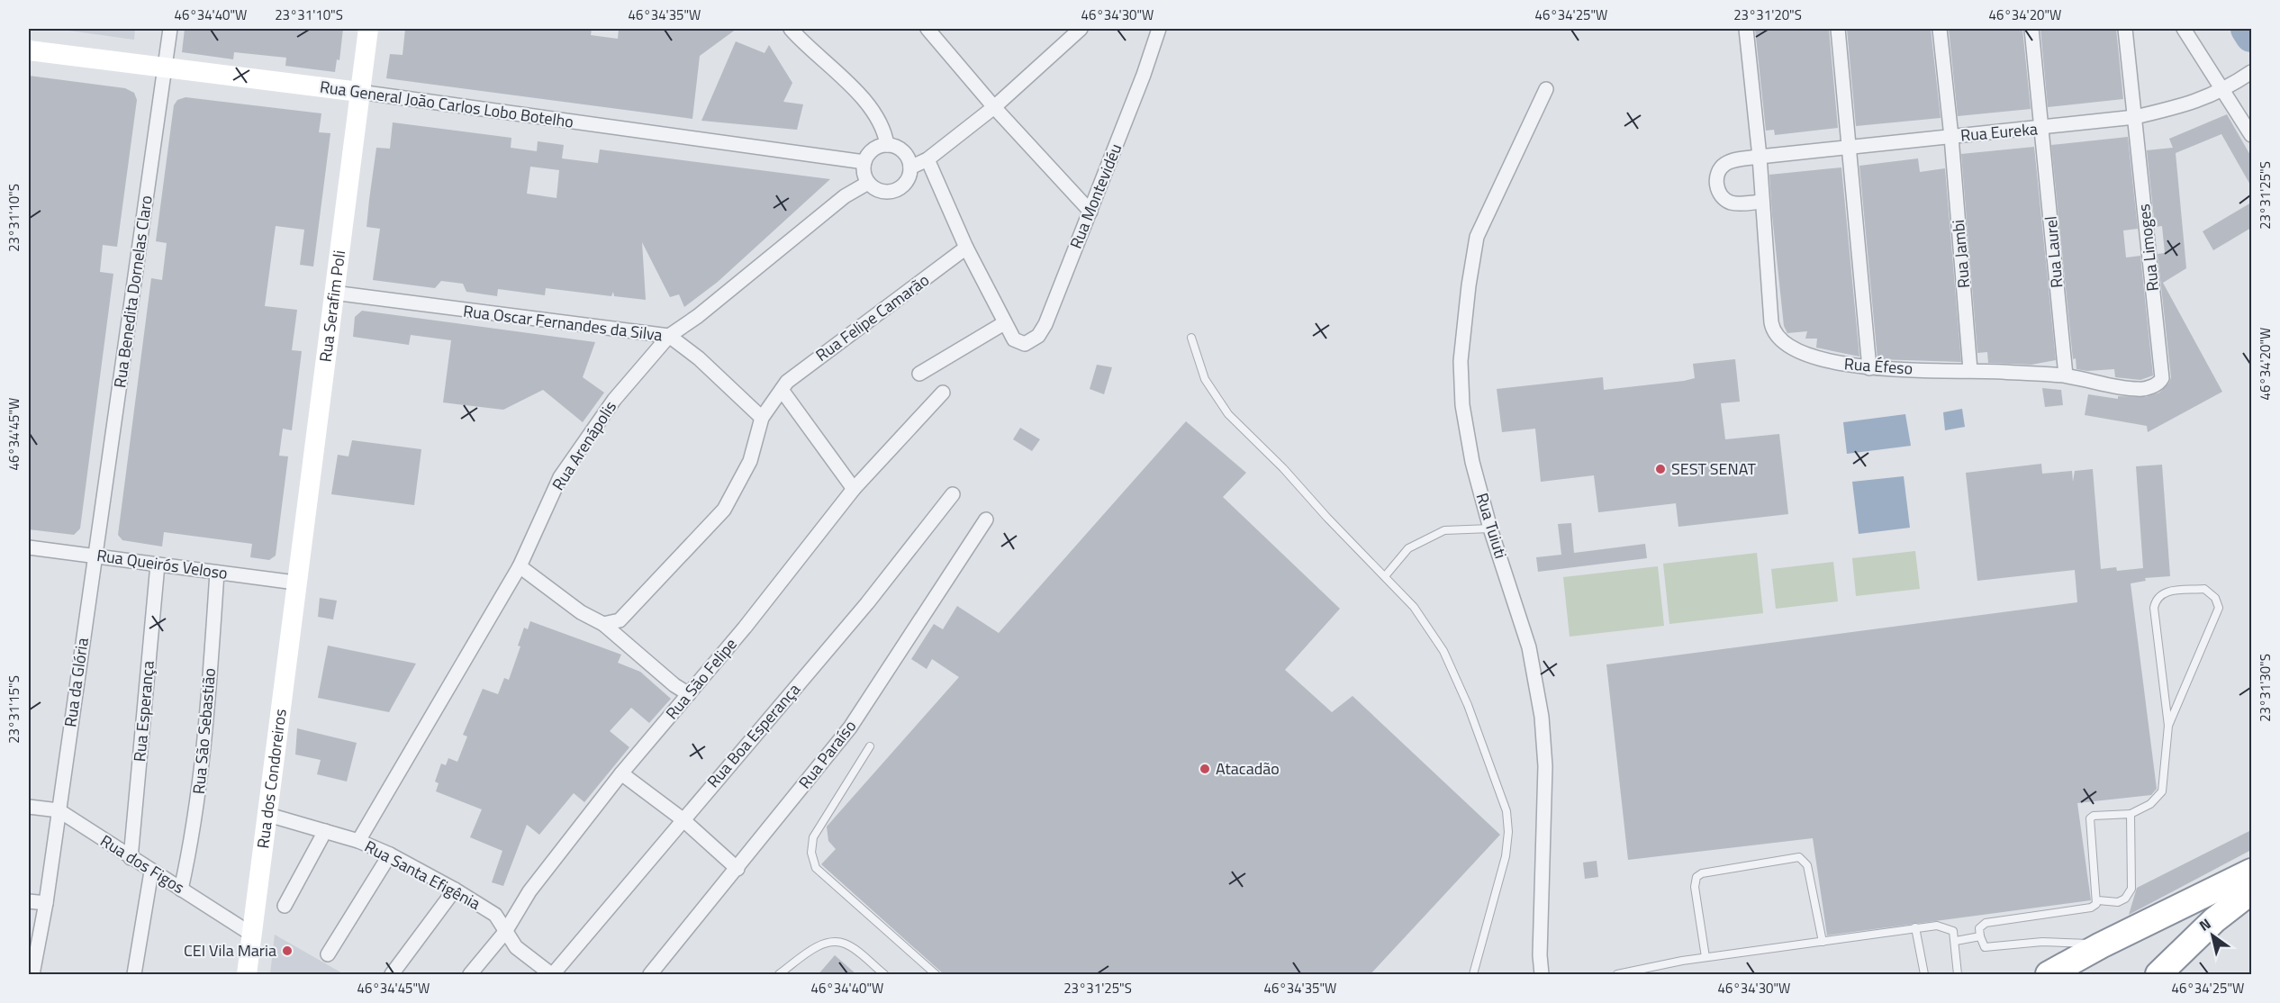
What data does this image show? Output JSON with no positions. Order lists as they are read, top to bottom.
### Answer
{
  "streets": {
    "street": [
      "Rua General João Carlos Lobo Botelho",
      "Rua Eureka",
      "Rua Montevidéu",
      "Rua Limoges",
      "Rua Laurel",
      "Rua Jambi",
      "Rua Benedita Dornelas Claro",
      "Rua Serafim Poli",
      "Rua Felipe Camarão",
      "Rua Oscar Fernandes da Silva",
      "Rua Éfeso",
      "Rua Arenápolis",
      "Rua Tuiuti",
      "Rua Queirós Veloso",
      "Rua São Felipe",
      "Rua da Glória",
      "Rua Esperança",
      "Rua São Sebastião",
      "Rua Boa Esperança",
      "Rua Paraíso",
      "Rua dos Condoreiros",
      "Rua dos Figos",
      "Rua Santa Efigênia"
    ]
  },
  "crossings": [
    ["Rua General João Carlos Lobo Botelho", "Rua Benedita Dornelas Claro"],
    ["Rua General João Carlos Lobo Botelho", "Rua Serafim Poli"],
    ["Rua General João Carlos Lobo Botelho", "Rua Arenápolis"],
    ["Rua Eureka", "Rua Limoges"],
    ["Rua Eureka", "Rua Laurel"],
    ["Rua Eureka", "Rua Jambi"],
    ["Rua Eureka", "Rua Éfeso"],
    ["Rua Limoges", "Rua Éfeso"],
    ["Rua Laurel", "Rua Éfeso"],
    ["Rua Jambi", "Rua Éfeso"],
    ["Rua Benedita Dornelas Claro", "Rua Queirós Veloso"],
    ["Rua Benedita Dornelas Claro", "Rua da Glória"],
    ["Rua Serafim Poli", "Rua Oscar Fernandes da Silva"],
    ["Rua Serafim Poli", "Rua Queirós Veloso"],
    ["Rua Serafim Poli", "Rua dos Condoreiros"],
    ["Rua Felipe Camarão", "Rua Oscar Fernandes da Silva"],
    ["Rua Oscar Fernandes da Silva", "Rua Arenápolis"],
    ["Rua Arenápolis", "Rua Santa Efigênia"],
    ["Rua Queirós Veloso", "Rua da Glória"],
    ["Rua Queirós Veloso", "Rua Esperança"],
    ["Rua Queirós Veloso", "Rua São Sebastião"],
    ["Rua Queirós Veloso", "Rua dos Condoreiros"],
    ["Rua São Felipe", "Rua Santa Efigênia"],
    ["Rua da Glória", "Rua dos Figos"],
    ["Rua Esperança", "Rua dos Figos"],
    ["Rua São Sebastião", "Rua dos Figos"],
    ["Rua Boa Esperança", "Rua Santa Efigênia"],
    ["Rua dos Condoreiros", "Rua dos Figos"],
    ["Rua dos Condoreiros", "Rua Santa Efigênia"]
  ],
  "places": ["SEST SENAT", "Atacadão", "CEI Vila Maria"],
  "north": "top left",
  "coordinates": [
    "46°34'40\"W",
    "23°31'10\"S",
    "46°34'35\"W",
    "46°34'30\"W",
    "46°34'25\"W",
    "23°31'20\"S",
    "46°34'20\"W",
    "23°31'25\"S",
    "46°34'45\"W",
    "23°31'30\"S",
    "23°31'15\"S"
  ]
}
